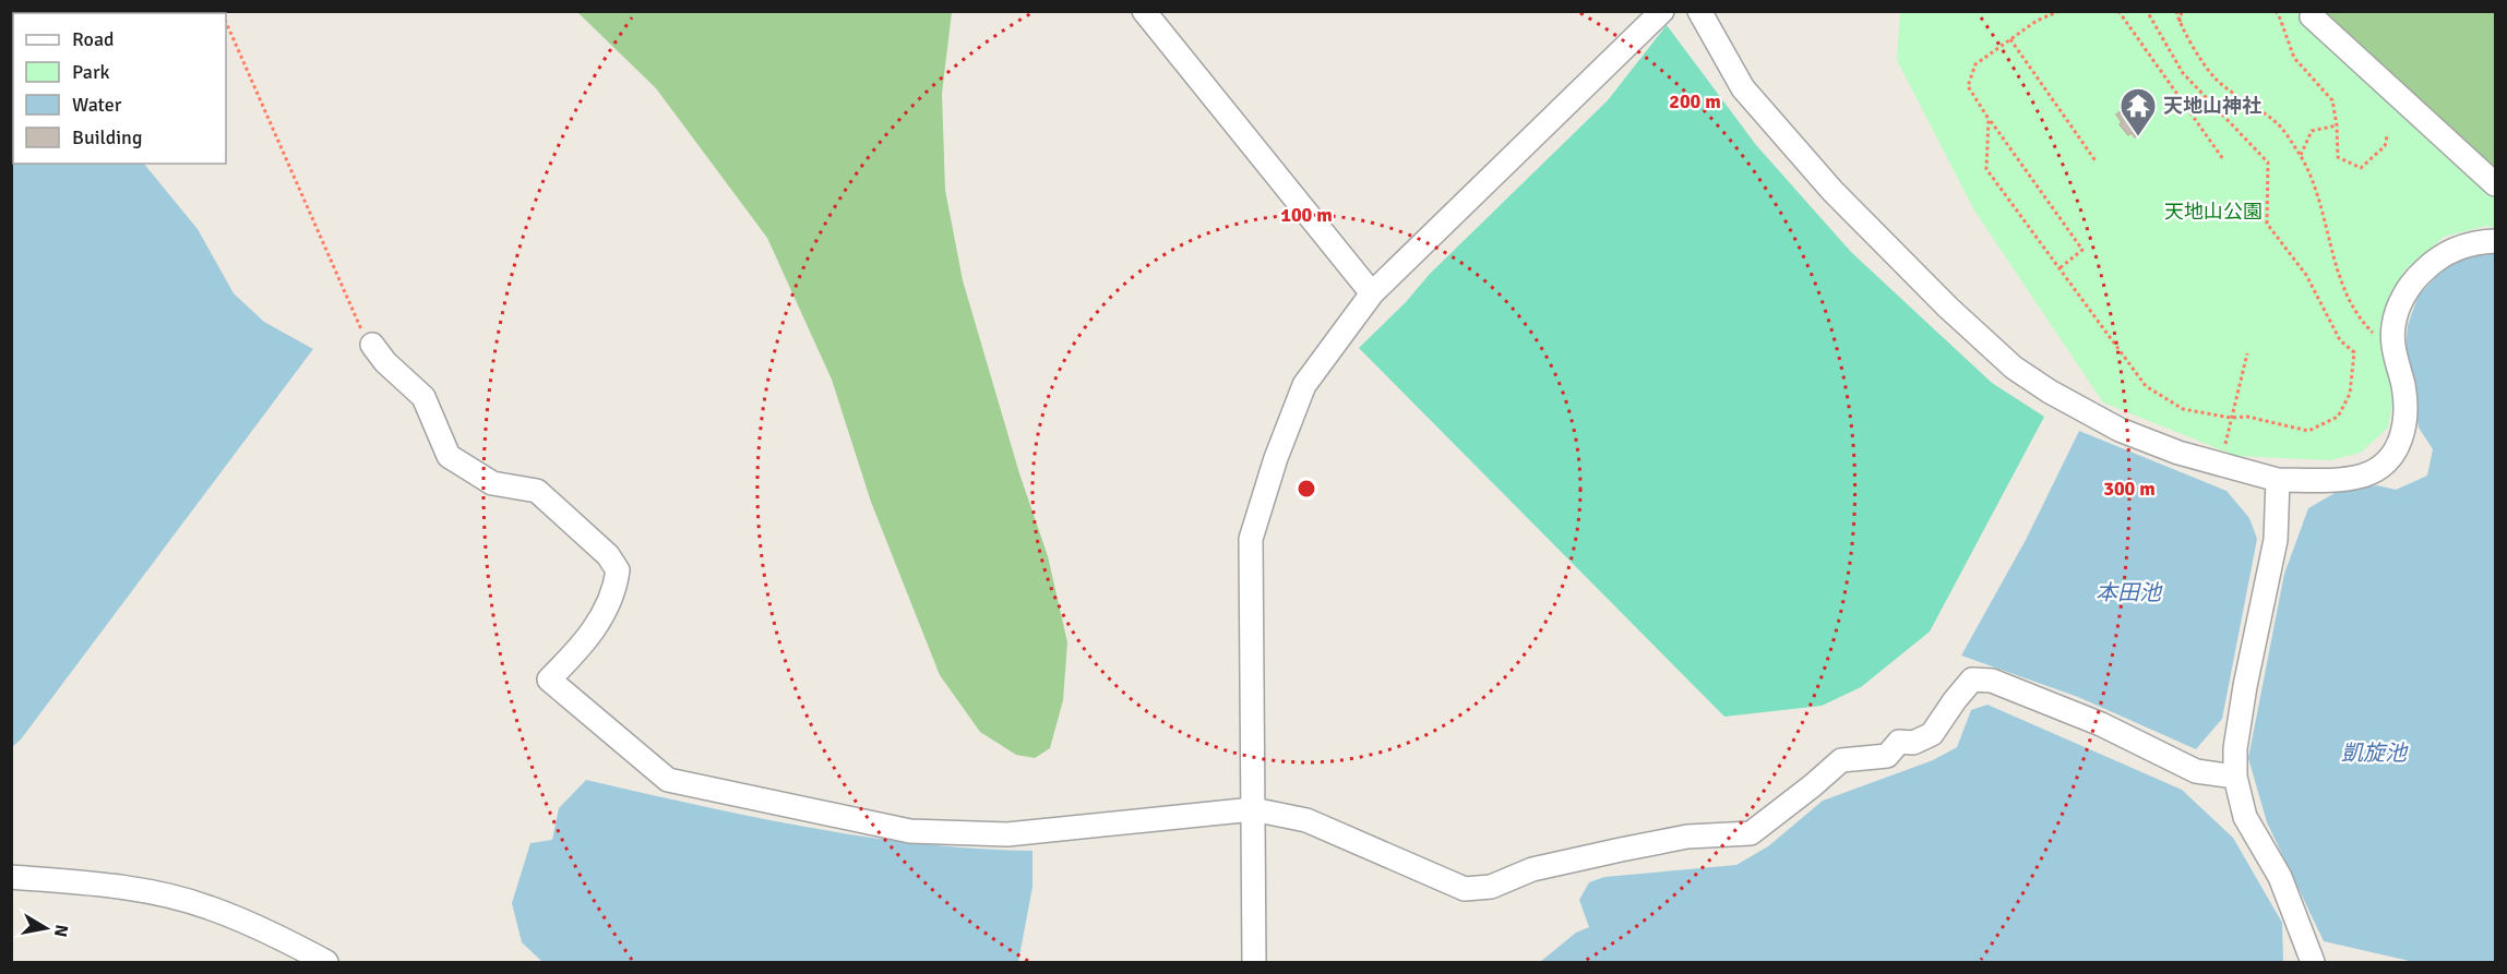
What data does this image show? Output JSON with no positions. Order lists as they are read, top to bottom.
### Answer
{
  "water": ["本田池", "凱旋池"],
  "parks": ["天地山公園"],
  "places": {
    "temple": ["天地山神社"]
  },
  "legend": [
    "Road",
    "Park",
    "Water",
    "Building"
  ],
  "north": "right",
  "rings": ["200 m", "100 m", "300 m"]
}
